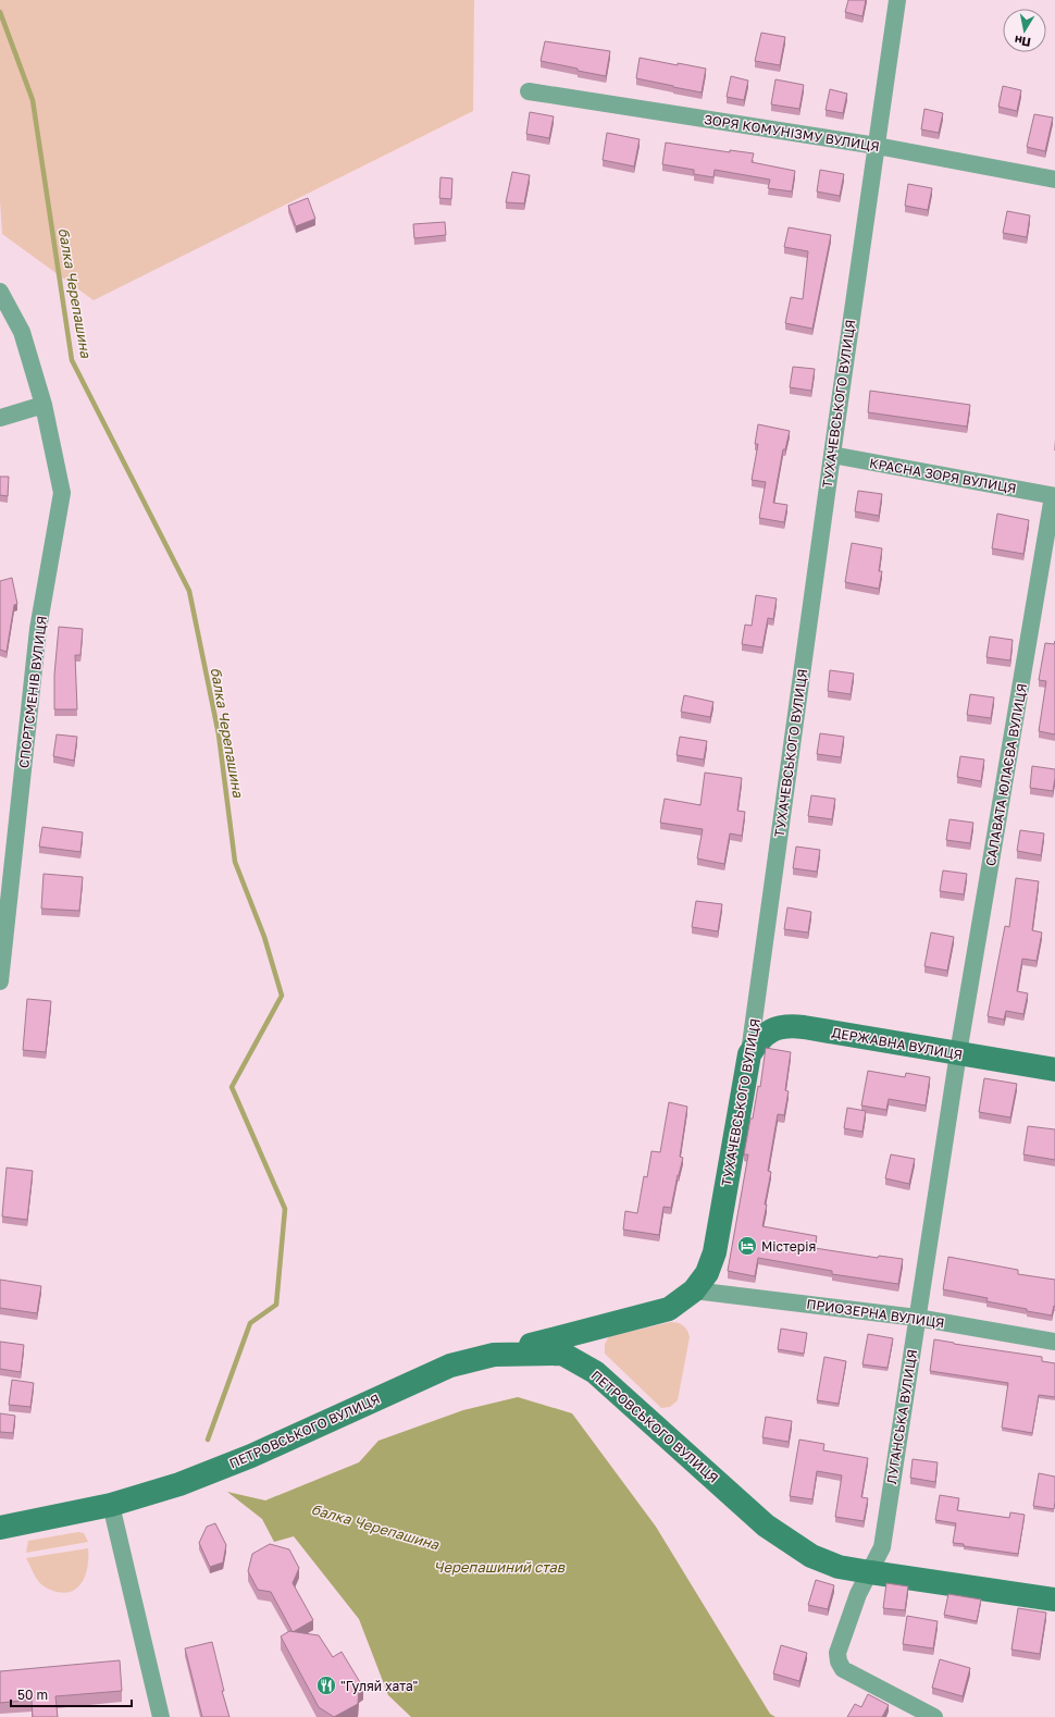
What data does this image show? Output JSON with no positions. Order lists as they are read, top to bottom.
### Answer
{
  "streets": {
    "main road": ["ТУХАЧЕВСЬКОГО ВУЛИЦЯ", "ДЕРЖАВНА ВУЛИЦЯ", "ПЕТРОВСЬКОГО ВУЛИЦЯ"],
    "street": [
      "ЗОРЯ КОМУНІЗМУ ВУЛИЦЯ",
      "КРАСНА ЗОРЯ ВУЛИЦЯ",
      "СПОРТСМЕНІВ ВУЛИЦЯ",
      "САЛАВАТА ЮЛАЄВА ВУЛИЦЯ",
      "ПРИОЗЕРНА ВУЛИЦЯ",
      "ЛУГАНСЬКА ВУЛИЦЯ"
    ]
  },
  "crossings": [
    ["ЗОРЯ КОМУНІЗМУ ВУЛИЦЯ", "ТУХАЧЕВСЬКОГО ВУЛИЦЯ"],
    ["ТУХАЧЕВСЬКОГО ВУЛИЦЯ", "КРАСНА ЗОРЯ ВУЛИЦЯ"],
    ["ТУХАЧЕВСЬКОГО ВУЛИЦЯ", "ДЕРЖАВНА ВУЛИЦЯ"],
    ["ТУХАЧЕВСЬКОГО ВУЛИЦЯ", "ПРИОЗЕРНА ВУЛИЦЯ"],
    ["ТУХАЧЕВСЬКОГО ВУЛИЦЯ", "ПЕТРОВСЬКОГО ВУЛИЦЯ"],
    ["КРАСНА ЗОРЯ ВУЛИЦЯ", "САЛАВАТА ЮЛАЄВА ВУЛИЦЯ"],
    ["САЛАВАТА ЮЛАЄВА ВУЛИЦЯ", "ДЕРЖАВНА ВУЛИЦЯ"],
    ["САЛАВАТА ЮЛАЄВА ВУЛИЦЯ", "ЛУГАНСЬКА ВУЛИЦЯ"],
    ["ДЕРЖАВНА ВУЛИЦЯ", "ЛУГАНСЬКА ВУЛИЦЯ"],
    ["ПРИОЗЕРНА ВУЛИЦЯ", "ЛУГАНСЬКА ВУЛИЦЯ"],
    ["ЛУГАНСЬКА ВУЛИЦЯ", "ПЕТРОВСЬКОГО ВУЛИЦЯ"]
  ],
  "water": ["балка Черепашина", "Черепашиний став"],
  "places": {
    "hotel": ["Містерія"],
    "restaurant": ["\"Гуляй хата\""]
  },
  "scale_bar": "50 m",
  "north": "bottom"
}
